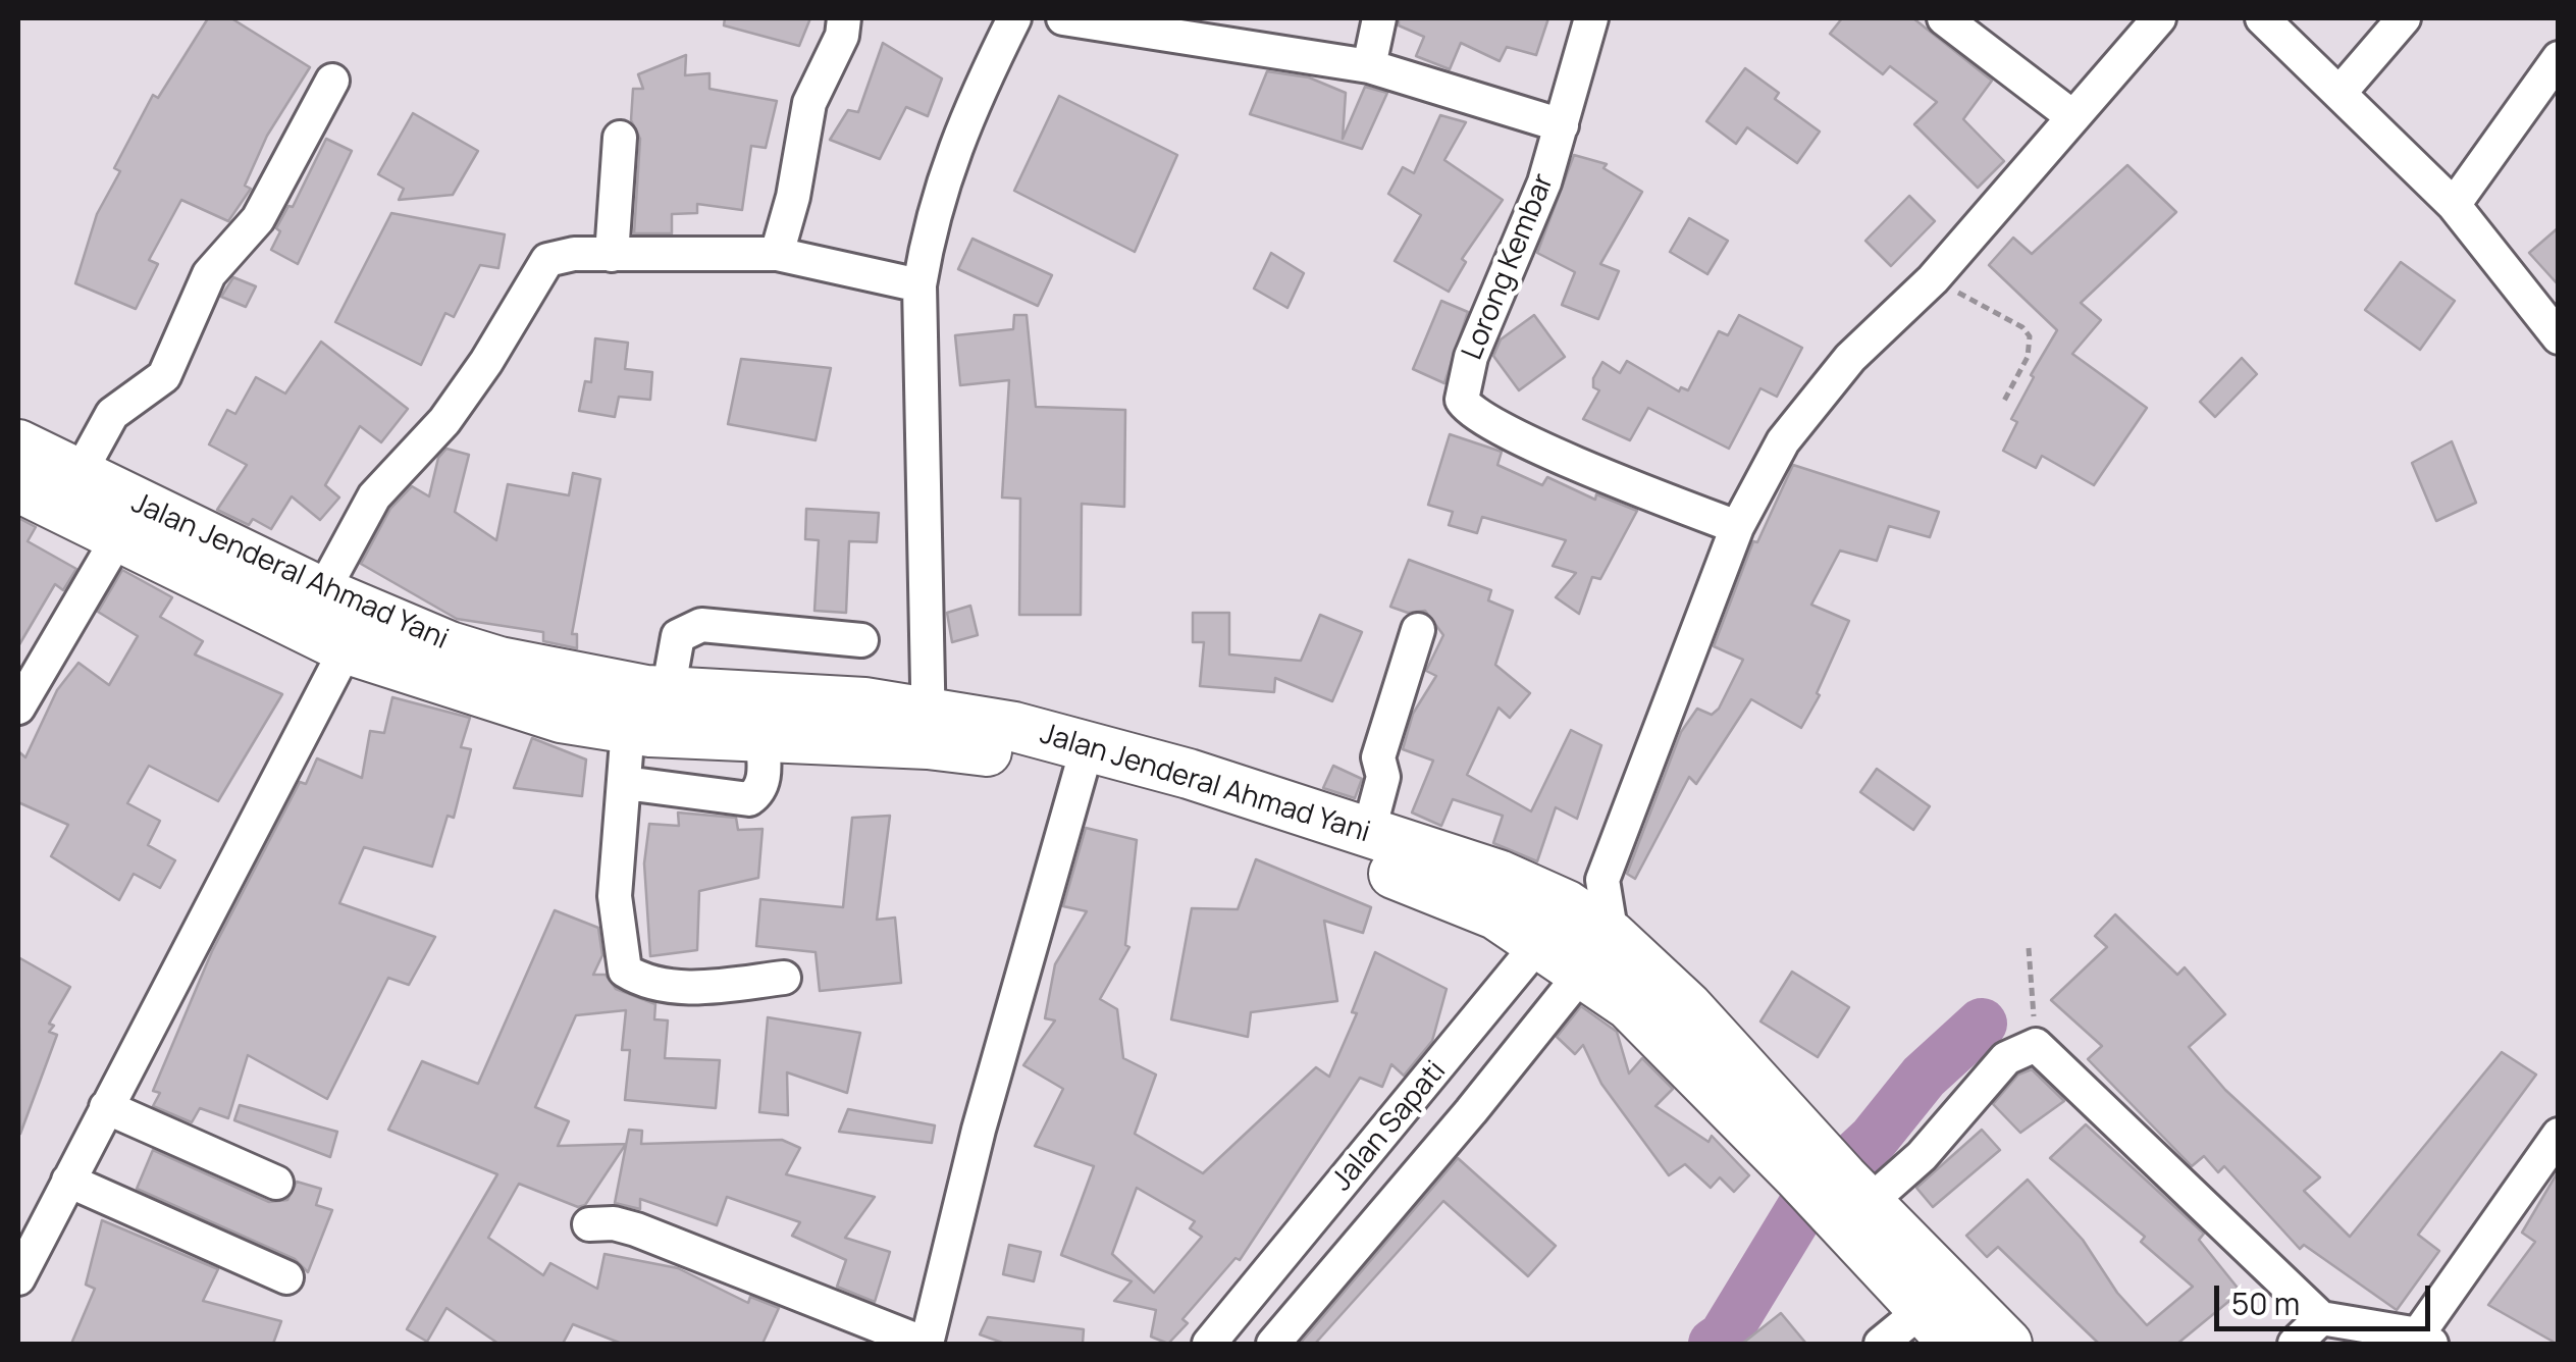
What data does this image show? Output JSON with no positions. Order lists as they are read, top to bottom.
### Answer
{
  "streets": {
    "highway": ["Jalan Jenderal Ahmad Yani"],
    "street": ["Lorong Kembar", "Jalan Sapati"]
  },
  "crossings": [
    ["Lorong Kembar", "Jalan Sapati"],
    ["Jalan Jenderal Ahmad Yani", "Jalan Sapati"]
  ],
  "scale_bar": "50 m"
}
